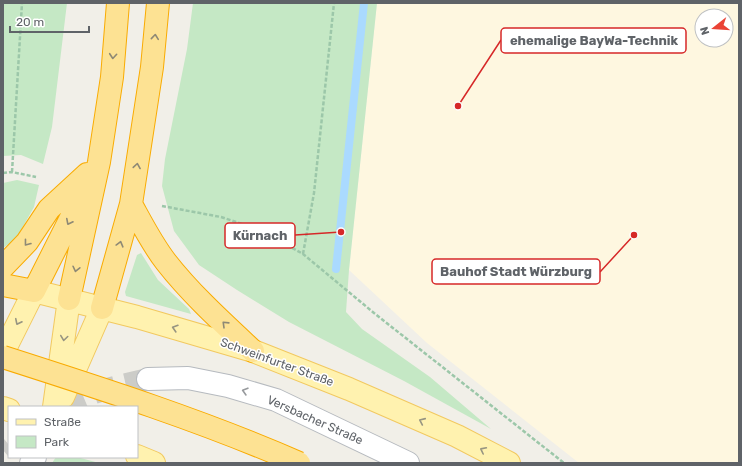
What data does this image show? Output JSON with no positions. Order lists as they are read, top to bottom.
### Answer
{
  "streets": {
    "main road": ["Schweinfurter Straße", "Versbacher Straße"]
  },
  "one_way": ["Schweinfurter Straße", "Versbacher Straße"],
  "places": ["ehemalige BayWa-Technik", "Kürnach", "Bauhof Stadt Würzburg"],
  "legend": ["Straße", "Park"],
  "scale_bar": "20 m",
  "north": "left"
}
